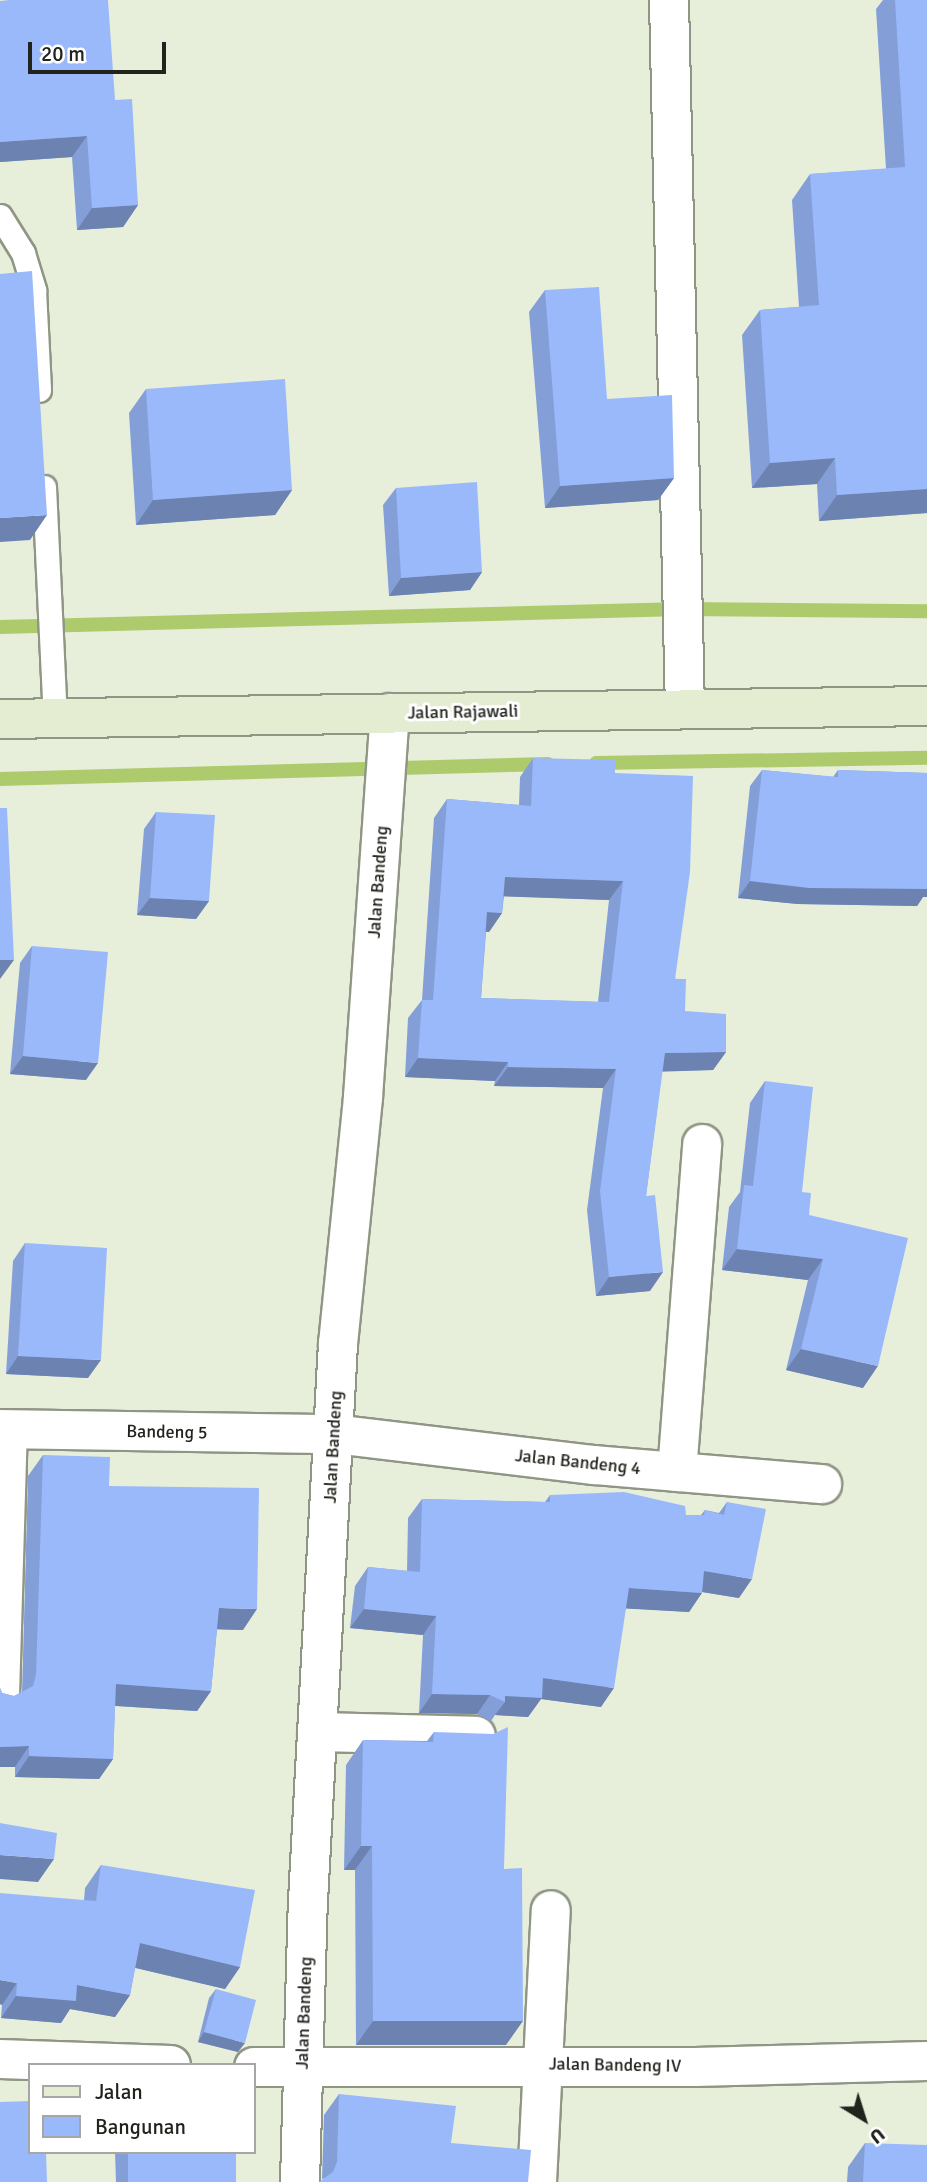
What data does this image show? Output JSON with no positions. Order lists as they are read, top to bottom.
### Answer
{
  "streets": {
    "main road": ["Jalan Rajawali"],
    "street": [
      "Jalan Bandeng",
      "Bandeng 5",
      "Jalan Bandeng 4",
      "Jalan Bandeng IV"
    ]
  },
  "crossings": [
    ["Jalan Rajawali", "Jalan Bandeng"],
    ["Jalan Bandeng", "Bandeng 5"],
    ["Jalan Bandeng", "Jalan Bandeng 4"],
    ["Jalan Bandeng", "Jalan Bandeng IV"],
    ["Bandeng 5", "Jalan Bandeng 4"]
  ],
  "legend": ["Jalan", "Bangunan"],
  "scale_bar": "20 m",
  "north": "bottom right"
}
